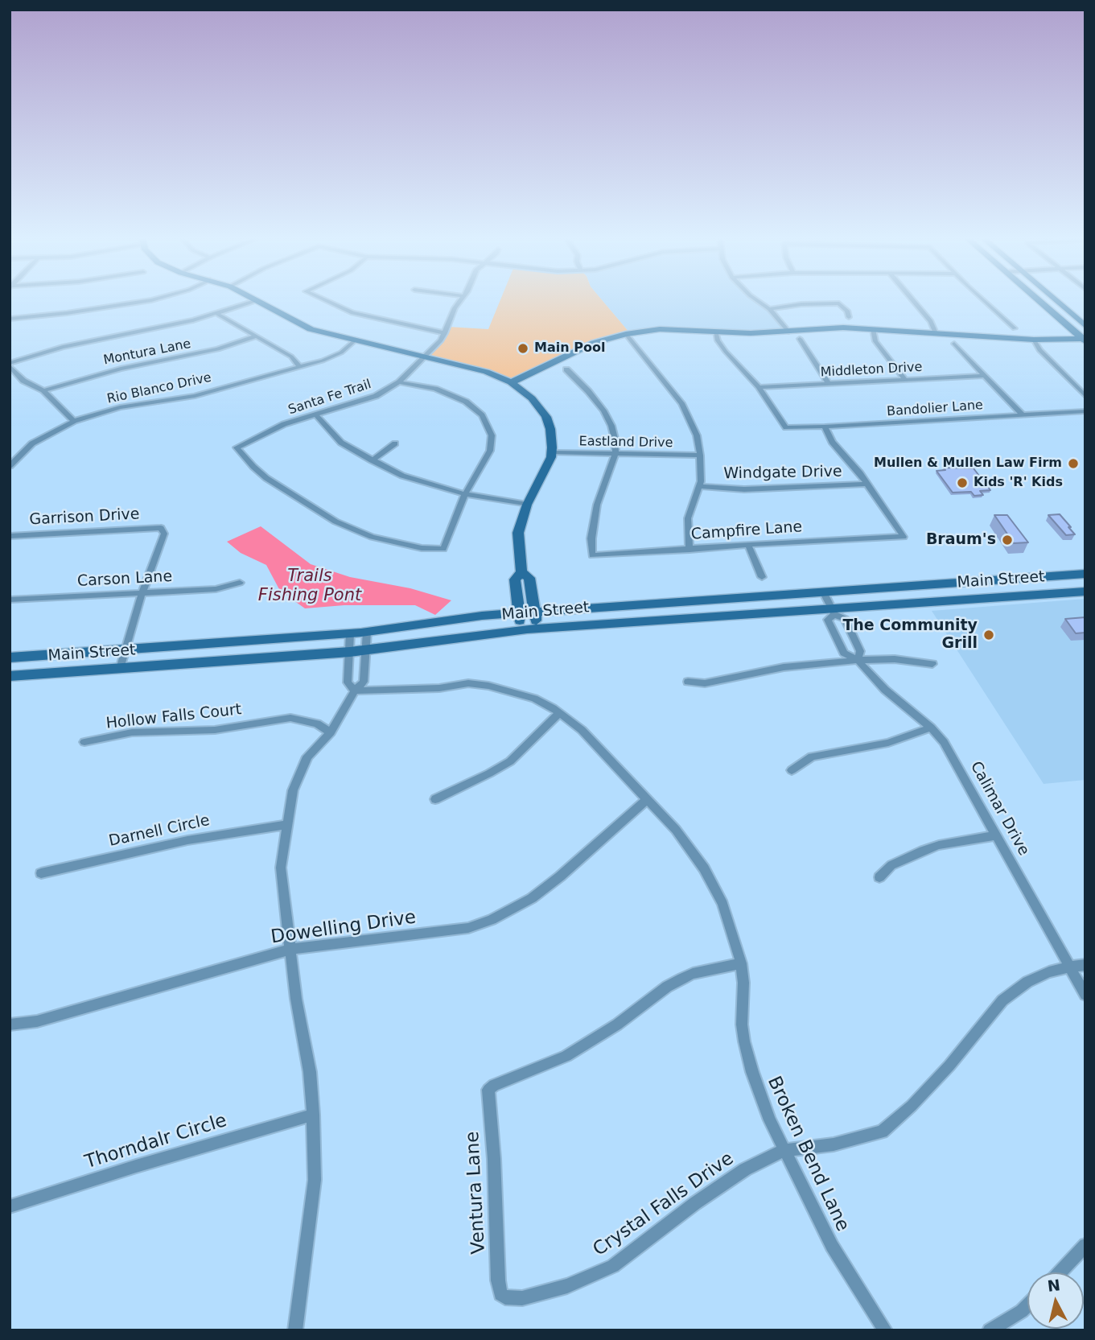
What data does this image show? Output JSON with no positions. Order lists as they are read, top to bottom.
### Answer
{
  "streets": {
    "main road": ["Main Street"],
    "street": [
      "Montura Lane",
      "Middleton Drive",
      "Rio Blanco Drive",
      "Santa Fe Trail",
      "Bandolier Lane",
      "Eastland Drive",
      "Windgate Drive",
      "Garrison Drive",
      "Campfire Lane",
      "Carson Lane",
      "Hollow Falls Court",
      "Calimar Drive",
      "Darnell Circle",
      "Dowelling Drive",
      "Thorndalr Circle",
      "Broken Bend Lane",
      "Ventura Lane",
      "Crystal Falls Drive"
    ]
  },
  "crossings": [
    ["Middleton Drive", "Bandolier Lane"],
    ["Eastland Drive", "Campfire Lane"],
    ["Windgate Drive", "Campfire Lane"],
    ["Garrison Drive", "Carson Lane"],
    ["Main Street", "Calimar Drive"],
    ["Calimar Drive", "Crystal Falls Drive"],
    ["Dowelling Drive", "Broken Bend Lane"],
    ["Broken Bend Lane", "Ventura Lane"],
    ["Broken Bend Lane", "Crystal Falls Drive"],
    ["Ventura Lane", "Crystal Falls Drive"]
  ],
  "water": ["Trails Fishing Pont"],
  "places": [
    "Main Pool",
    "Mullen & Mullen Law Firm",
    "Kids 'R' Kids",
    "Braum's",
    "The Community Grill"
  ],
  "north": "top"
}
